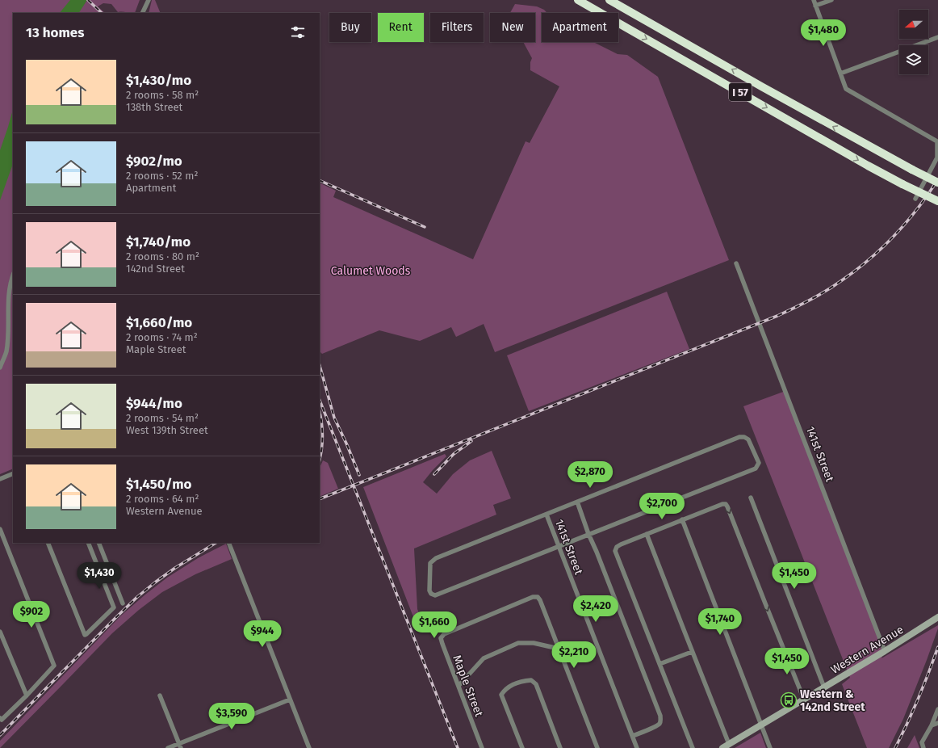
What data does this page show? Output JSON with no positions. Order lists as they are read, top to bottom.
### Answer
{
  "streets": {
    "highway": ["I 57"],
    "main road": ["Western Avenue"],
    "street": ["141st Street", "Maple Street"]
  },
  "crossings": [
    ["141st Street", "Western Avenue"]
  ],
  "parks": ["Calumet Woods"],
  "places": {
    "bus stop": ["Western & 142nd Street"]
  },
  "north": "left",
  "page": {
    "chip": [
      "Buy",
      "Rent",
      "Filters",
      "New",
      "Apartment"
    ],
    "heading": "13 homes",
    "price": [
      "$1,480",
      "$2,870",
      "$2,700",
      "$1,430",
      "$1,450",
      "$2,420",
      "$902",
      "$1,740",
      "$1,660",
      "$944",
      "$2,210",
      "$1,450",
      "$3,590"
    ],
    "list": [
      {
        "name": "$1,430/mo",
        "note": "2 rooms · 58 m² · 138th Street"
      },
      {
        "name": "$902/mo",
        "note": "2 rooms · 52 m² · Apartment"
      },
      {
        "name": "$1,740/mo",
        "note": "2 rooms · 80 m² · 142nd Street"
      },
      {
        "name": "$1,660/mo",
        "note": "2 rooms · 74 m² · Maple Street"
      },
      {
        "name": "$944/mo",
        "note": "2 rooms · 54 m² · West 139th Street"
      },
      {
        "name": "$1,450/mo",
        "note": "2 rooms · 64 m² · Western Avenue"
      }
    ]
  }
}
